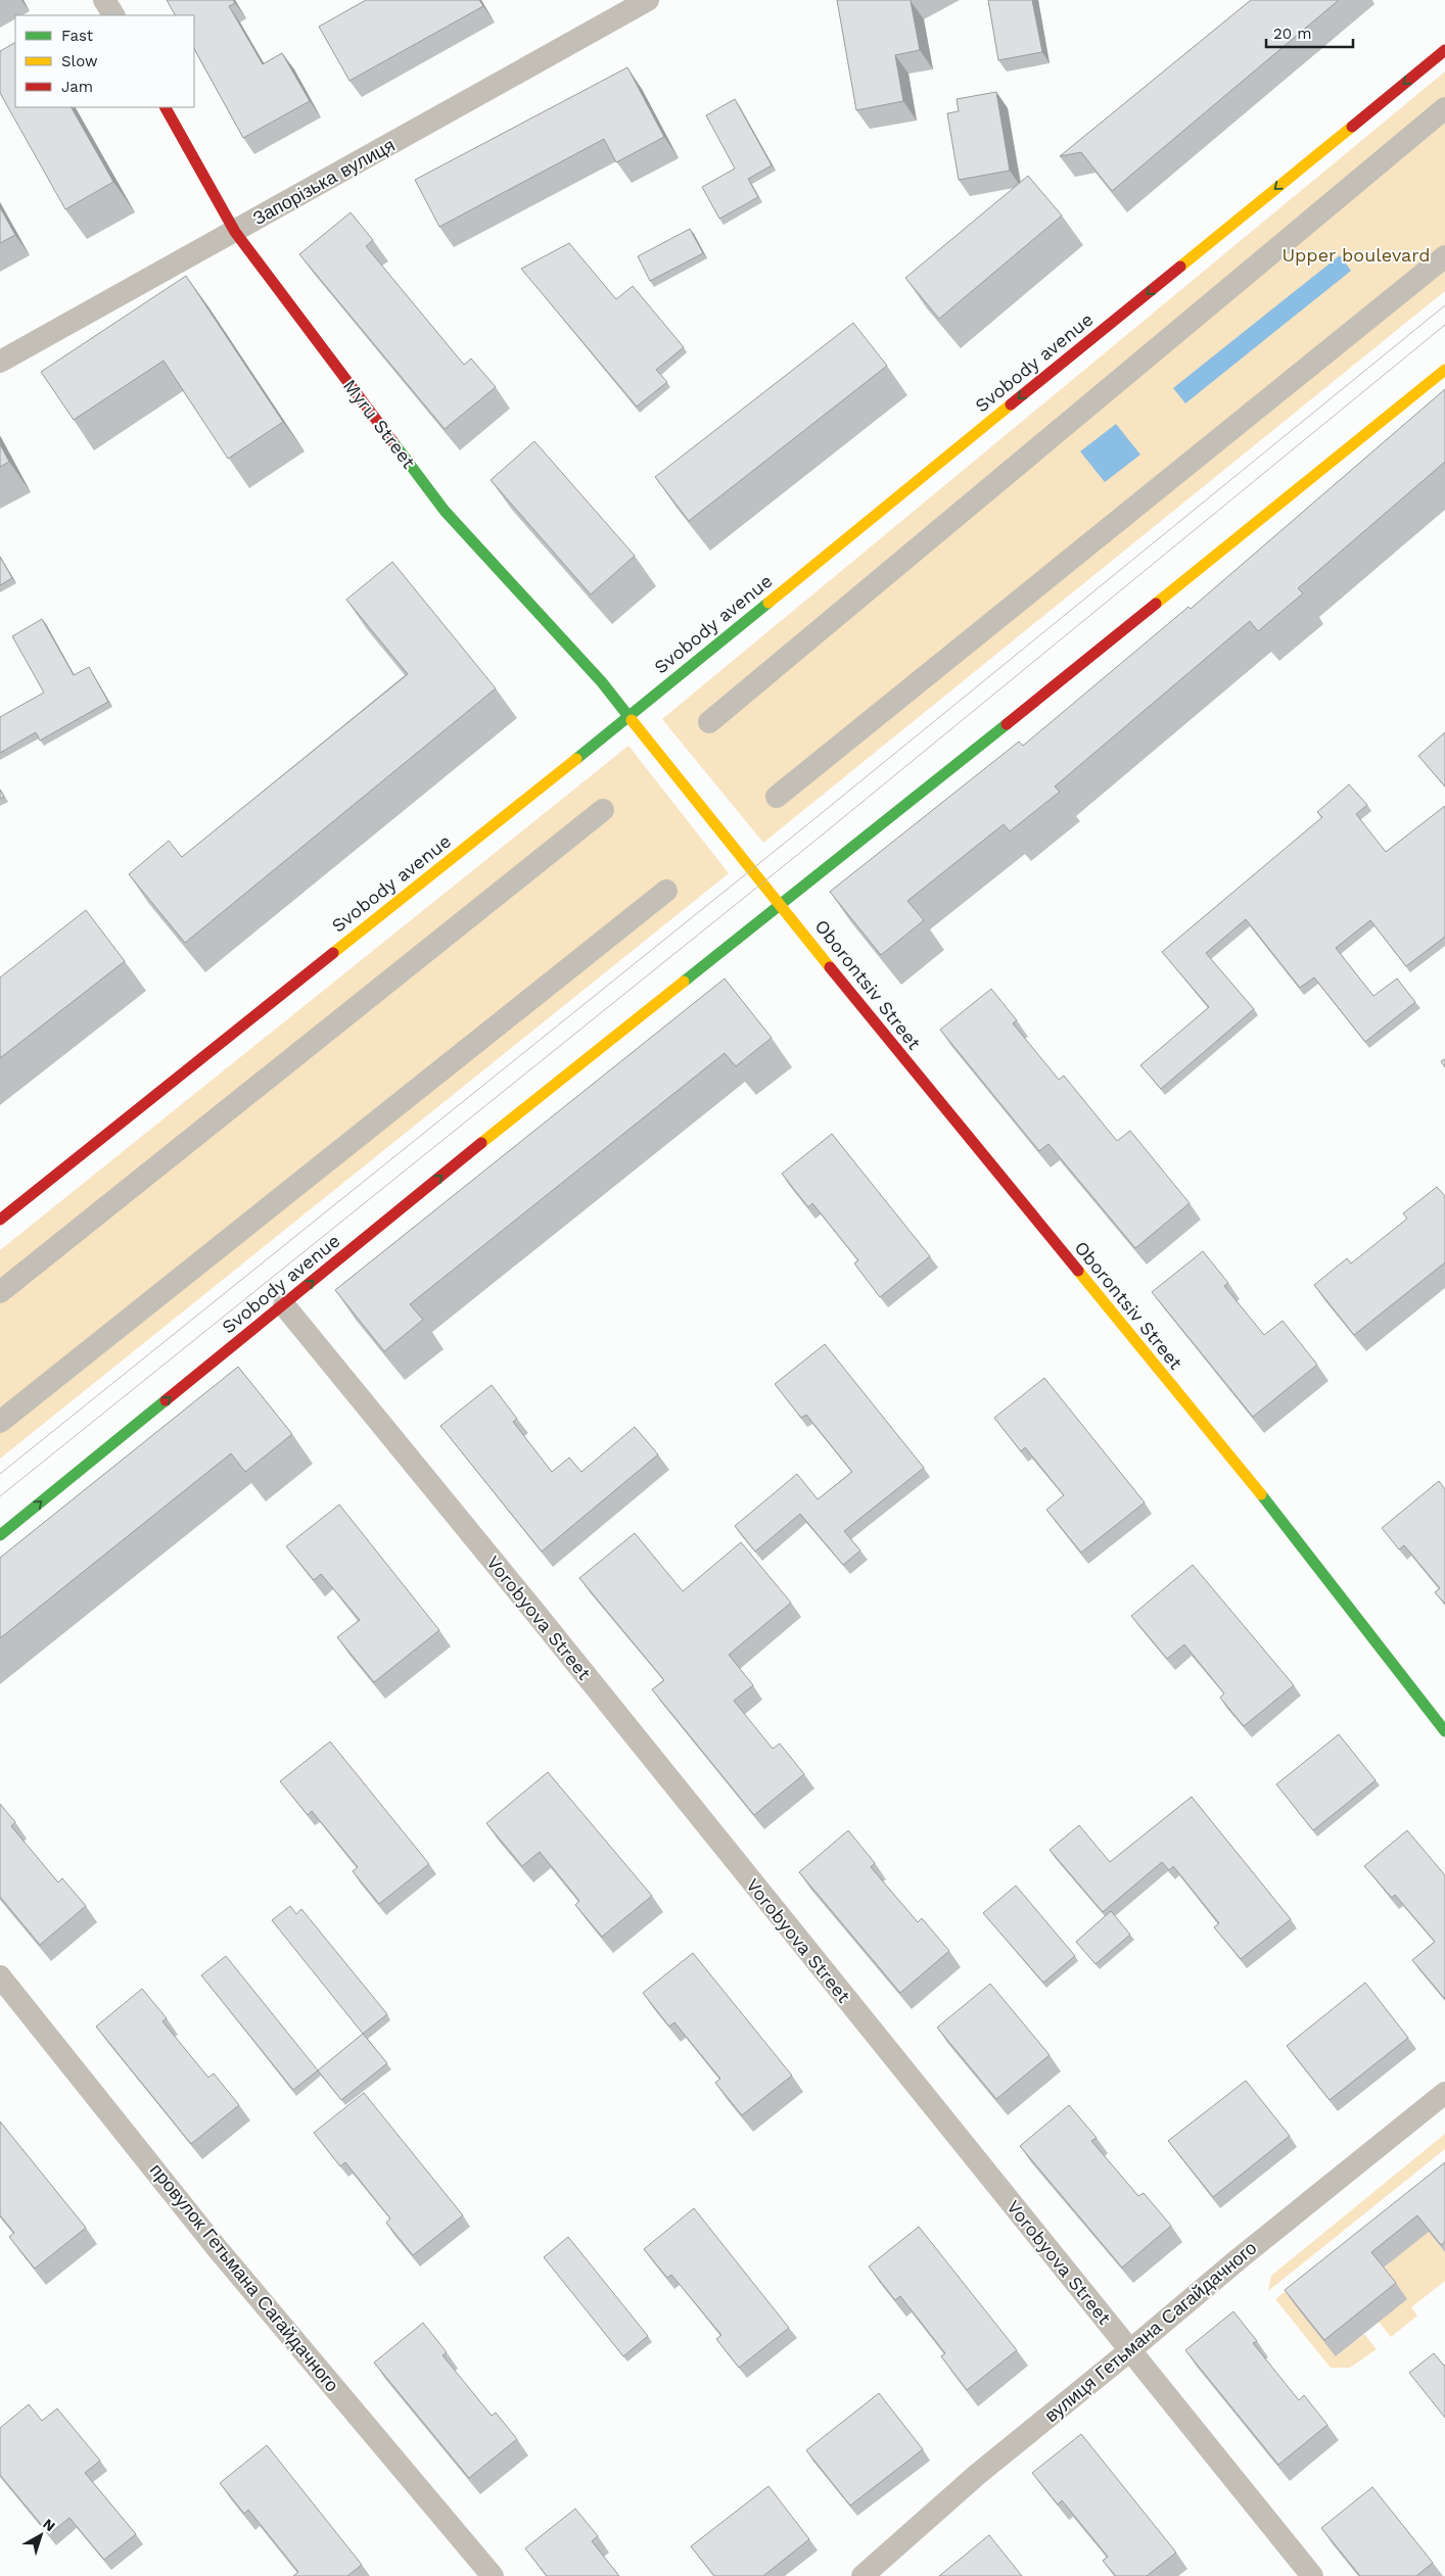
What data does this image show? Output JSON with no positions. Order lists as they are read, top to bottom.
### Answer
{
  "streets": {
    "main road": ["Svobody avenue", "Myru Street", "Oborontsiv Street"],
    "street": [
      "Запорізька вулиця",
      "Vorobyova Street",
      "провулок Гетьмана Сагайдачного",
      "вулиця Гетьмана Сагайдачного"
    ]
  },
  "crossings": [
    ["Запорізька вулиця", "Myru Street"],
    ["Svobody avenue", "Myru Street"],
    ["Svobody avenue", "Oborontsiv Street"],
    ["Svobody avenue", "Vorobyova Street"],
    ["Myru Street", "Oborontsiv Street"],
    ["Vorobyova Street", "вулиця Гетьмана Сагайдачного"]
  ],
  "parks": ["Upper boulevard"],
  "legend": ["Fast", "Slow", "Jam"],
  "scale_bar": "20 m",
  "north": "top right"
}
